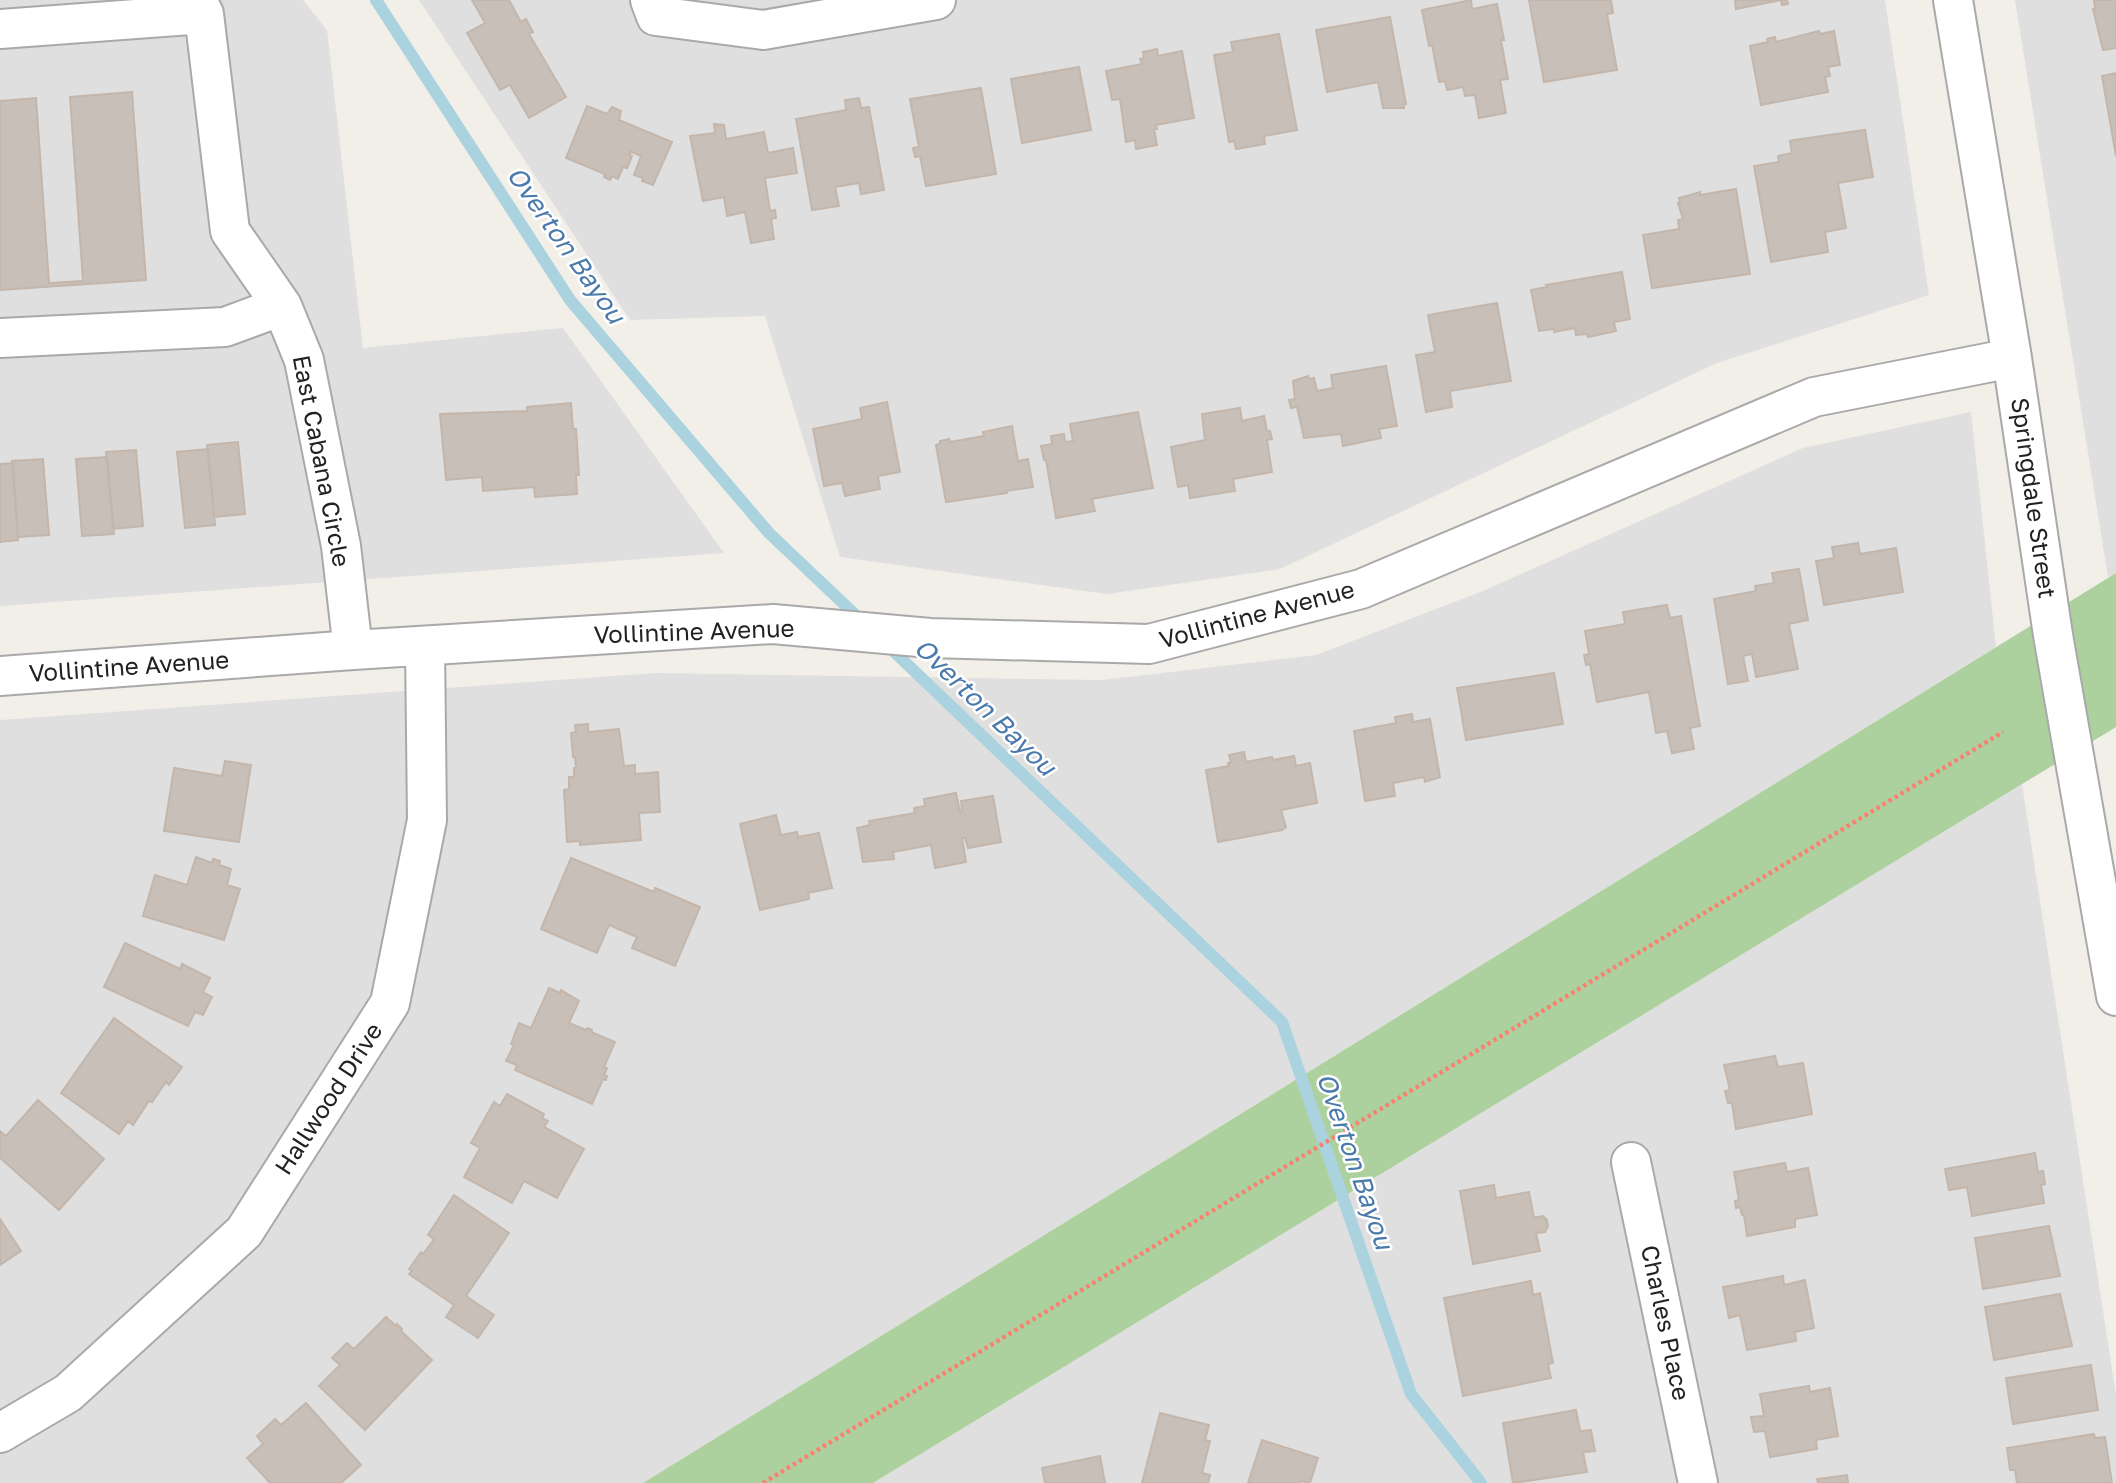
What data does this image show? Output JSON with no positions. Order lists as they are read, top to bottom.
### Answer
{
  "streets": {
    "street": [
      "East Cabana Circle",
      "Springdale Street",
      "Vollintine Avenue",
      "Hallwood Drive",
      "Charles Place"
    ]
  },
  "crossings": [
    ["East Cabana Circle", "Vollintine Avenue"],
    ["Springdale Street", "Vollintine Avenue"],
    ["Vollintine Avenue", "Hallwood Drive"]
  ],
  "water": ["Overton Bayou"]
}
